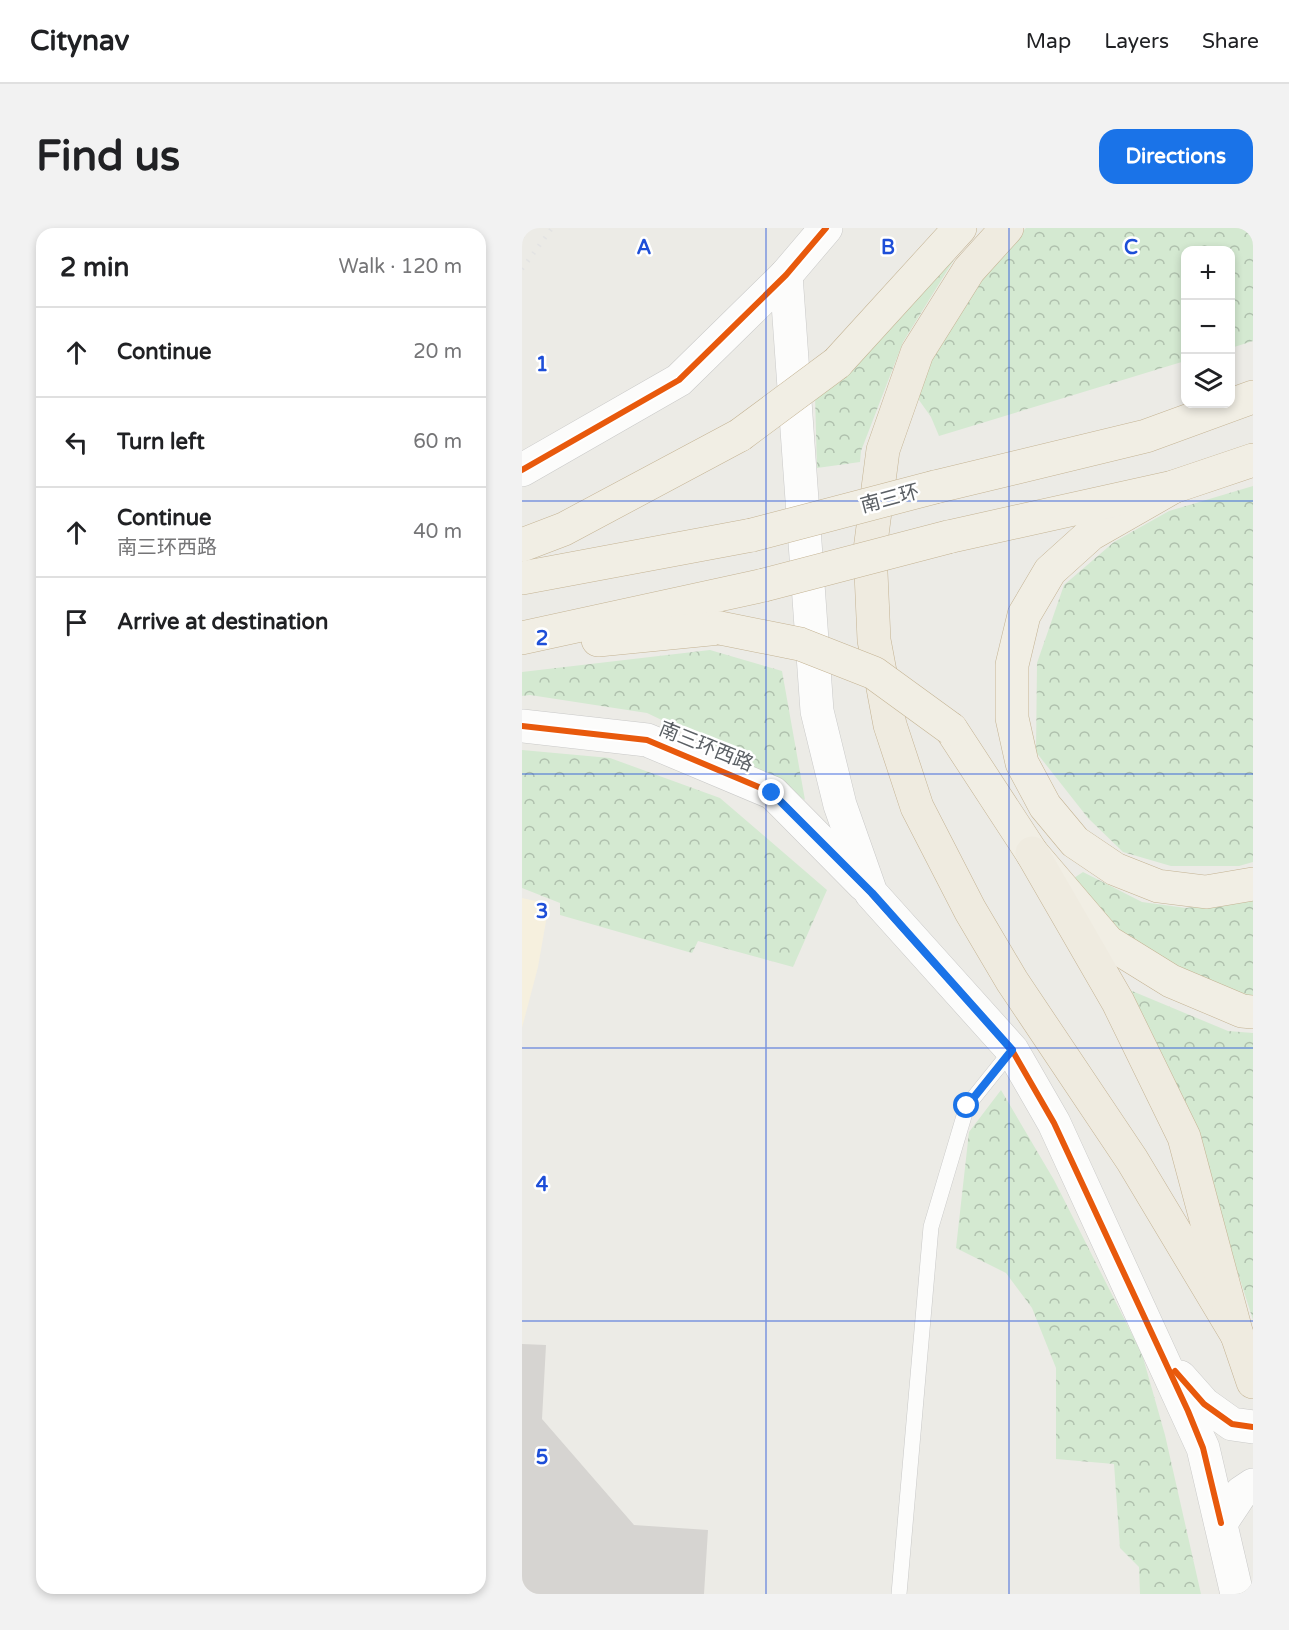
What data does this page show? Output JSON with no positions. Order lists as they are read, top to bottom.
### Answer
{
  "streets": {
    "highway": ["南三环"],
    "street": ["南三环西路"]
  },
  "page": {
    "header": "Citynav",
    "nav": ["Map", "Layers", "Share"],
    "buttons": "Directions",
    "title": "Find us",
    "heading": ["2 min", "Walk · 120 m"],
    "map_buttons": ["+", "−"],
    "list": [
      ["Continue", "20 m"],
      ["Turn left", "60 m"],
      ["Continue", "南三环西路", "40 m"],
      "Arrive at destination"
    ]
  },
  "grid": {
    "columns": ["A", "B", "C"],
    "rows": [
      "1",
      "2",
      "3",
      "4",
      "5"
    ]
  }
}
